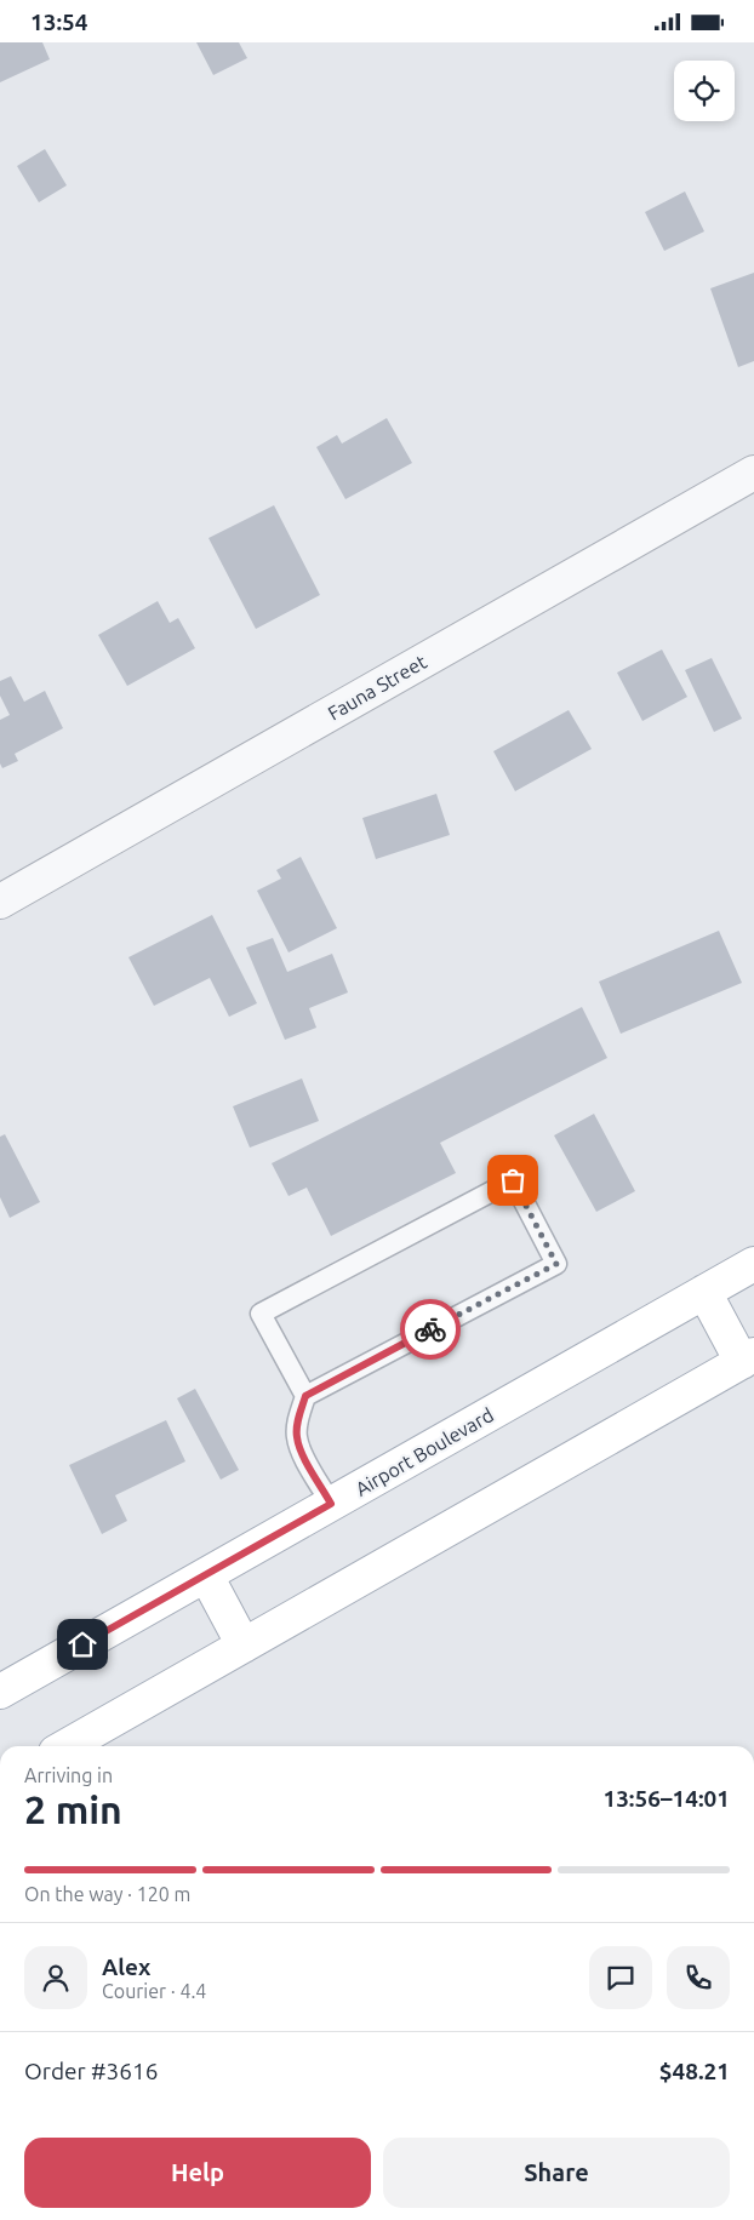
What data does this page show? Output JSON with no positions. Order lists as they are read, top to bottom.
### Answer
{
  "streets": {
    "main road": ["Airport Boulevard"],
    "street": ["Fauna Street"]
  },
  "page": {
    "status": "13:54",
    "heading": ["2 min", "Arriving in", "13:56–14:01"],
    "panel": [
      "Alex",
      "Courier · 4.4",
      "Order #3616",
      "$48.21"
    ],
    "bar": "On the way · 120 m",
    "buttons": ["Help", "Share"]
  }
}
